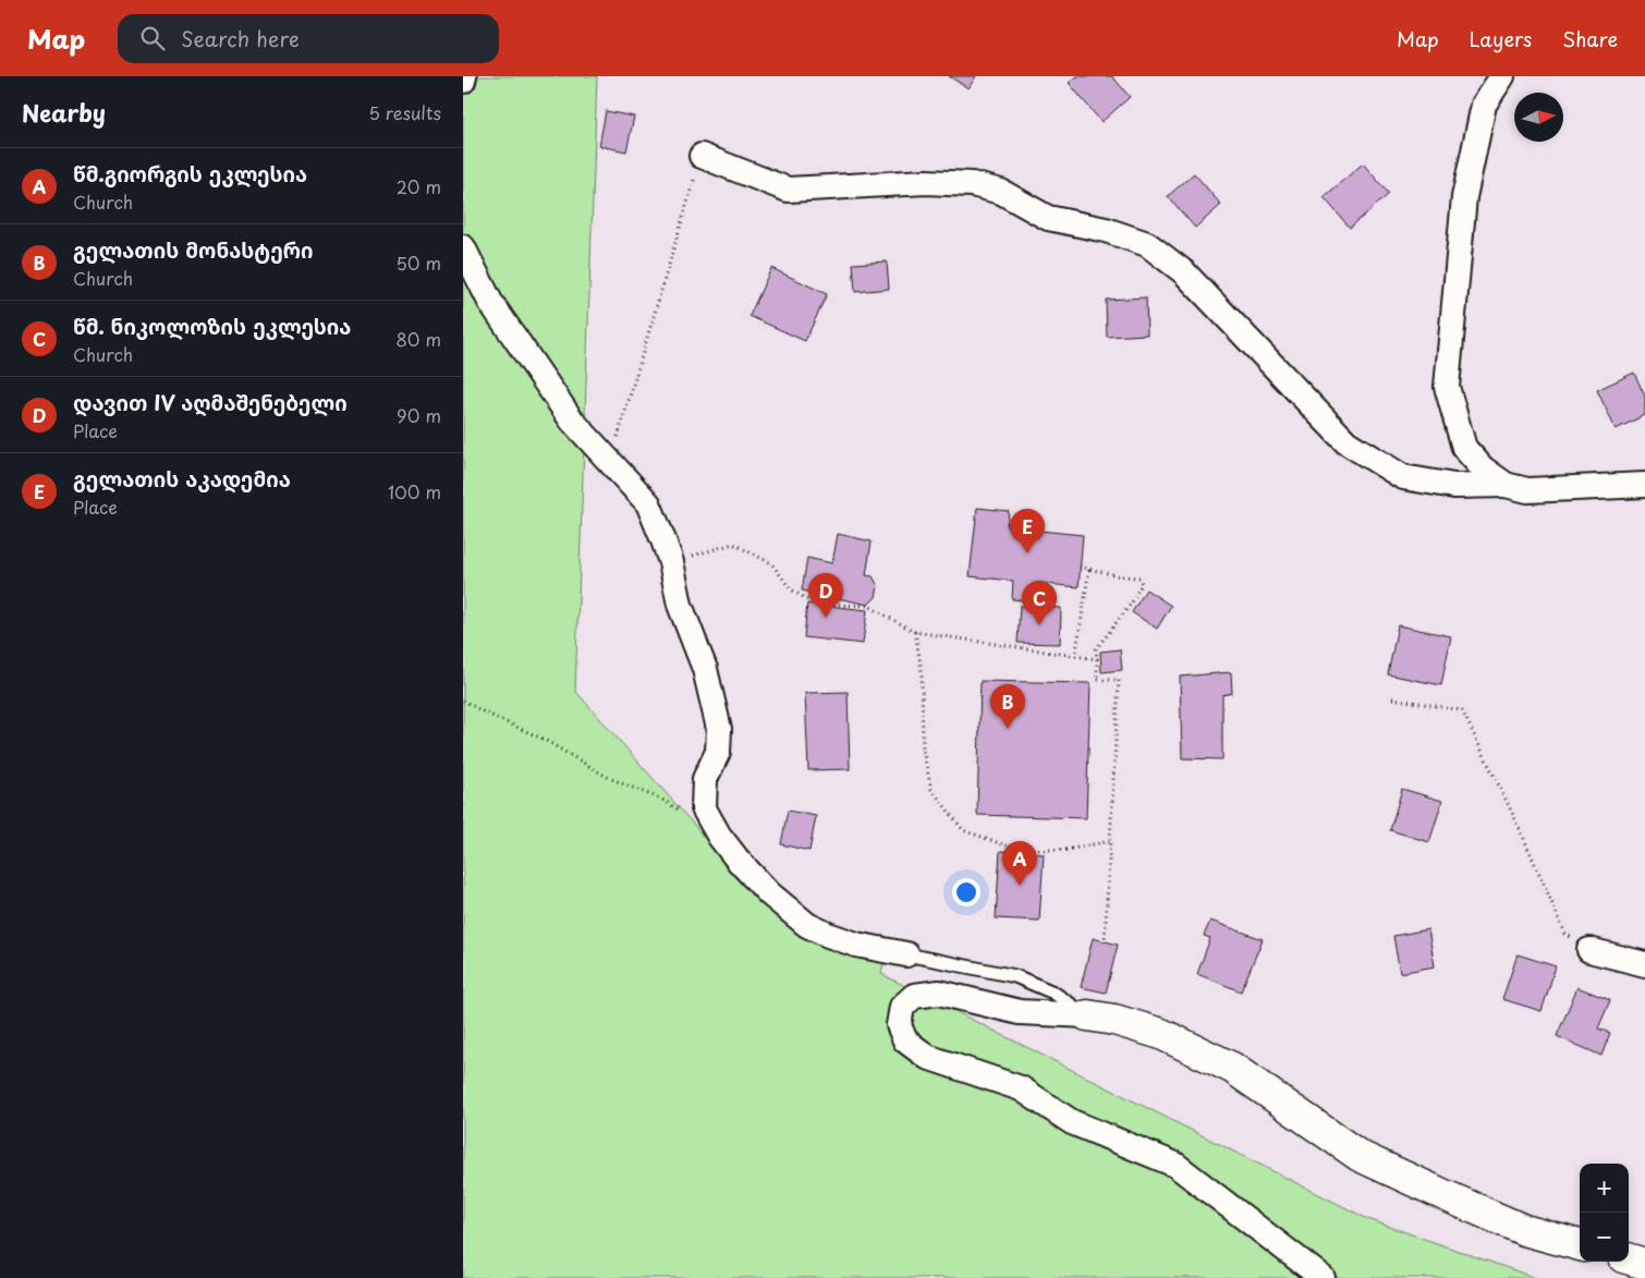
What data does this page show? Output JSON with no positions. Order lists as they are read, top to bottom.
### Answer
{
  "north": "right",
  "page": {
    "header": "Map",
    "search": "Search here",
    "nav": ["Map", "Layers", "Share"],
    "heading": ["Nearby", "5 results"],
    "list": [
      {
        "mark": "A",
        "name": "წმ.გიორგის ეკლესია",
        "note": "Church",
        "value": "20 m"
      },
      {
        "mark": "B",
        "name": "გელათის მონასტერი",
        "note": "Church",
        "value": "50 m"
      },
      {
        "mark": "C",
        "name": "წმ. ნიკოლოზის ეკლესია",
        "note": "Church",
        "value": "80 m"
      },
      {
        "mark": "D",
        "name": "დავით IV აღმაშენებელი",
        "note": "Place",
        "value": "90 m"
      },
      {
        "mark": "E",
        "name": "გელათის აკადემია",
        "note": "Place",
        "value": "100 m"
      }
    ],
    "pins": [
      "E",
      "D",
      "C",
      "B",
      "A"
    ],
    "map_buttons": ["+", "−"]
  }
}
